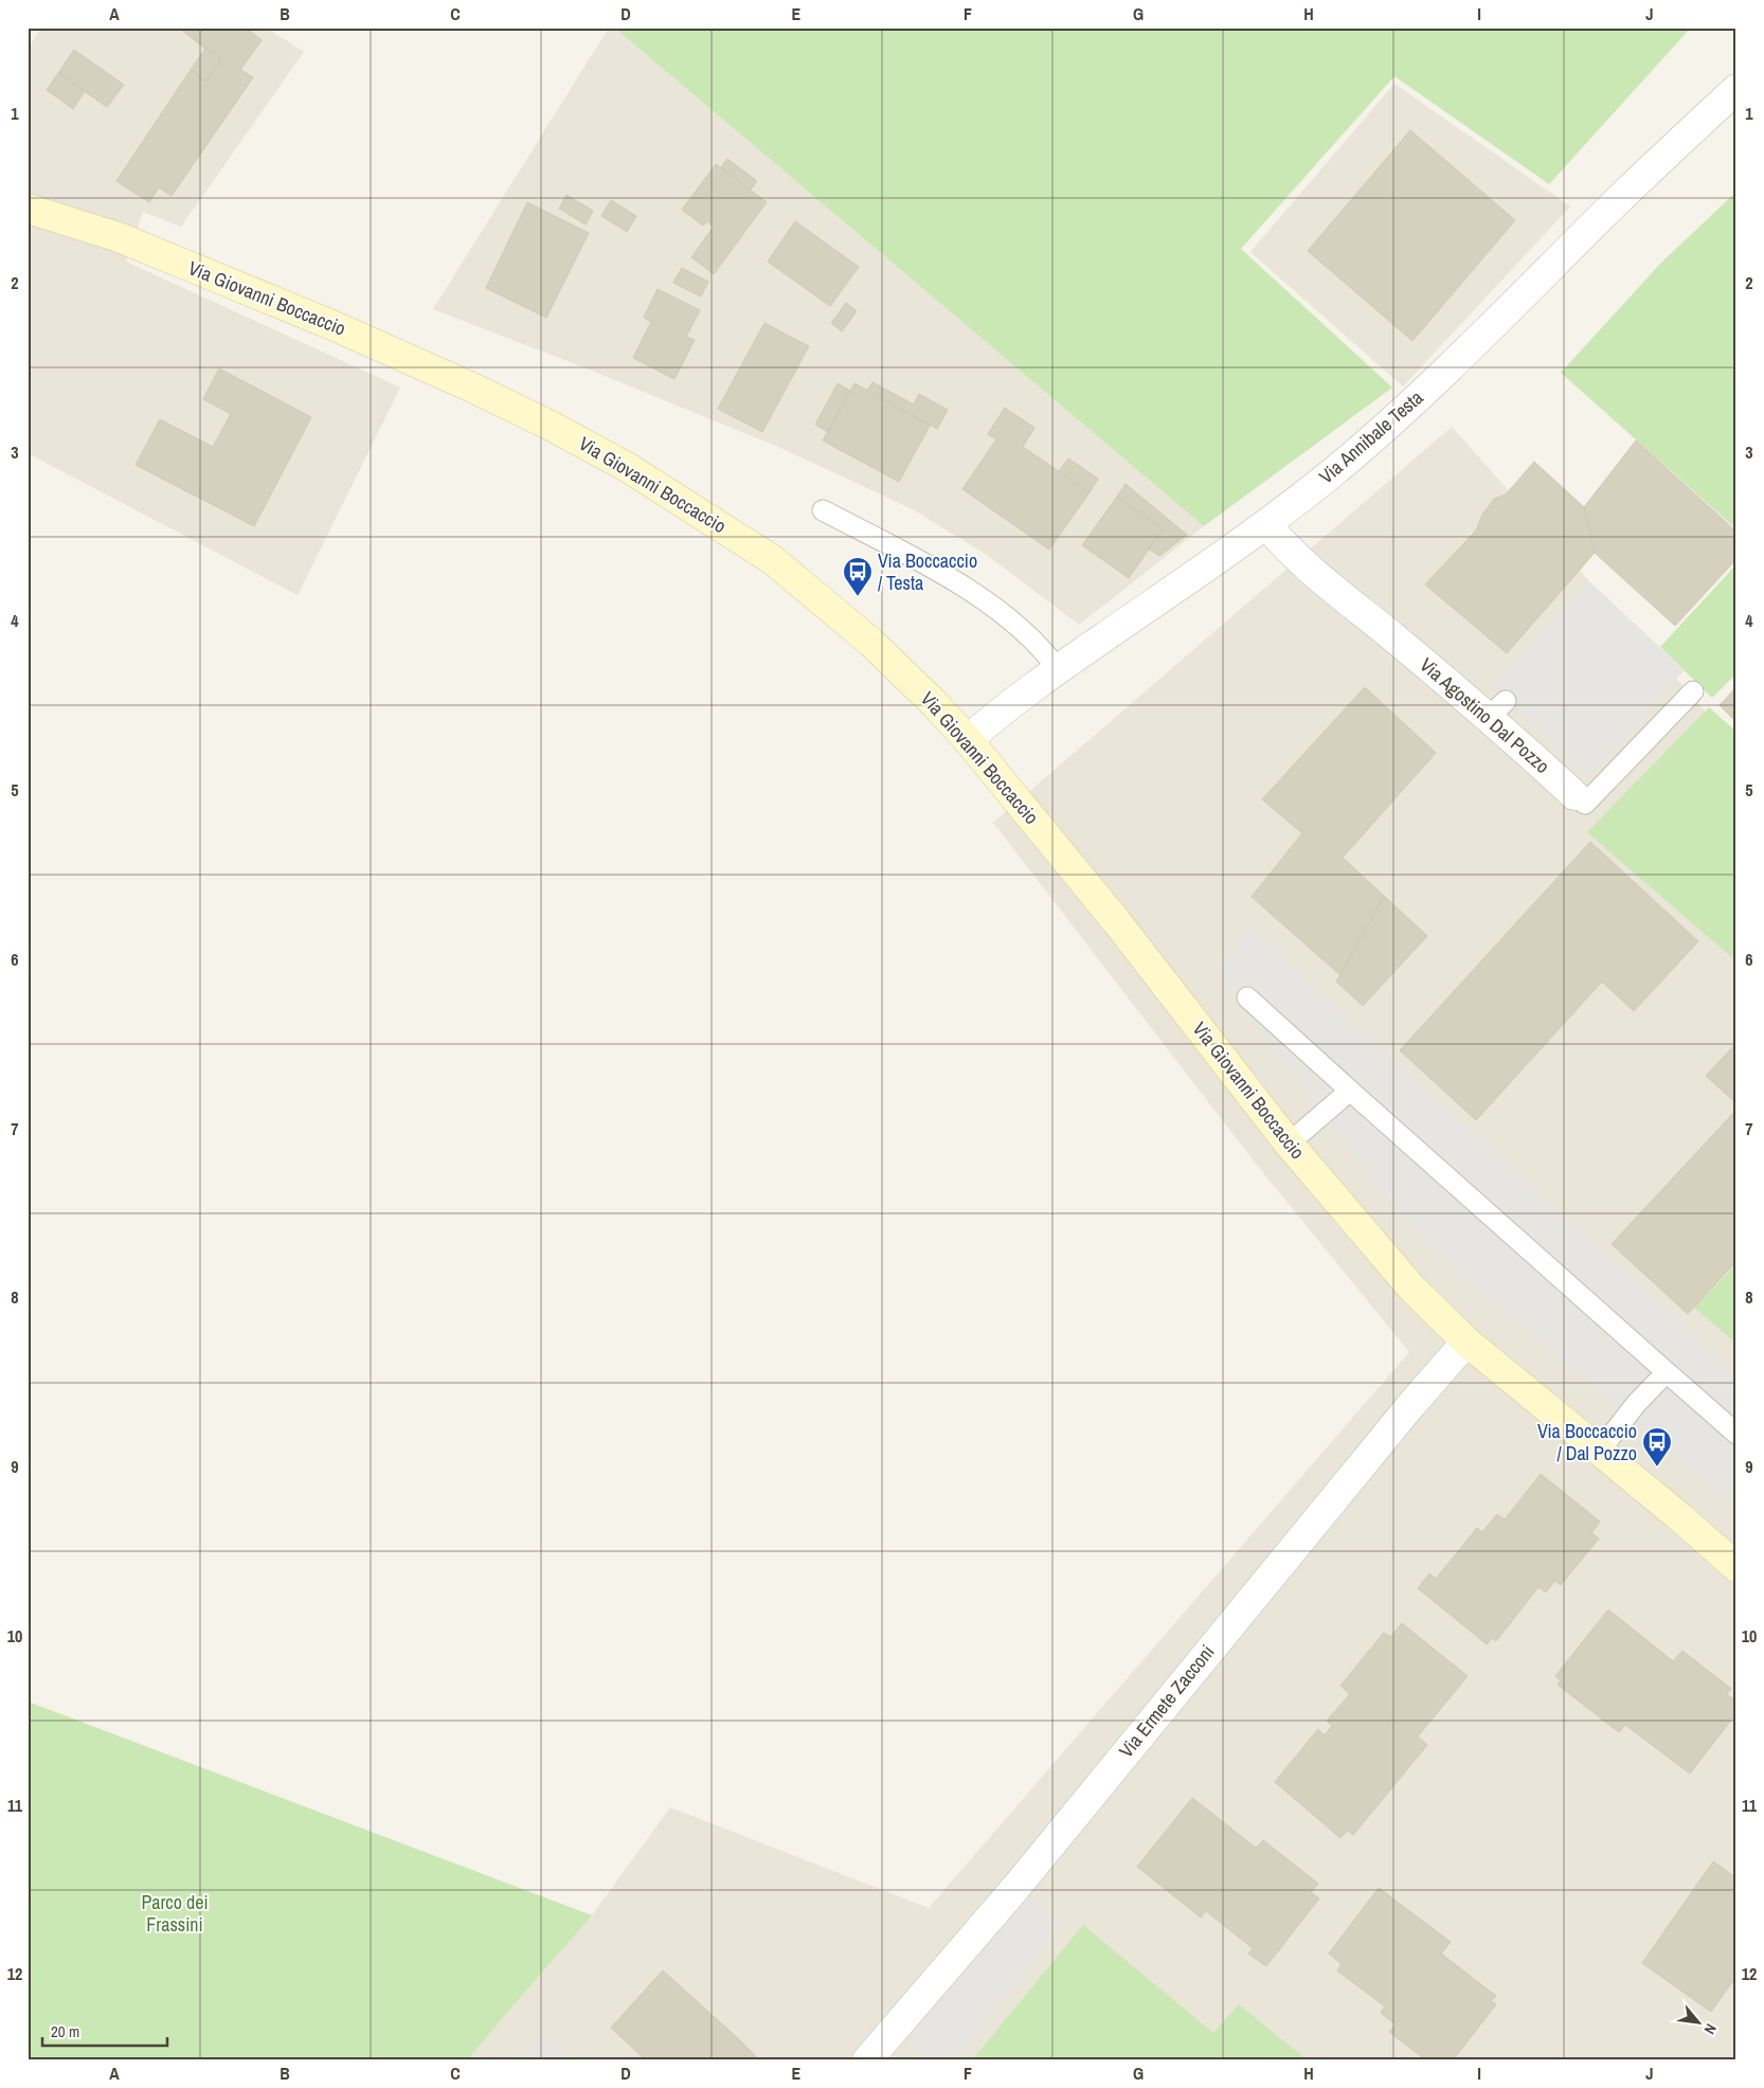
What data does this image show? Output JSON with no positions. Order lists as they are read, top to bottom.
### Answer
{
  "streets": {
    "street": [
      "Via Giovanni Boccaccio",
      "Via Annibale Testa",
      "Via Agostino Dal Pozzo",
      "Via Ermete Zacconi"
    ]
  },
  "crossings": [
    ["Via Giovanni Boccaccio", "Via Annibale Testa"],
    ["Via Giovanni Boccaccio", "Via Ermete Zacconi"],
    ["Via Annibale Testa", "Via Agostino Dal Pozzo"]
  ],
  "parks": ["Parco dei Frassini"],
  "places": {
    "bus stop": ["Via Boccaccio / Testa", "Via Boccaccio / Dal Pozzo"]
  },
  "scale_bar": "20 m",
  "north": "bottom right",
  "grid": {
    "columns": [
      "A",
      "B",
      "C",
      "D",
      "E",
      "F",
      "G",
      "H",
      "I",
      "J"
    ],
    "rows": [
      "1",
      "2",
      "3",
      "4",
      "5",
      "6",
      "7",
      "8",
      "9",
      "10",
      "11",
      "12"
    ]
  }
}
